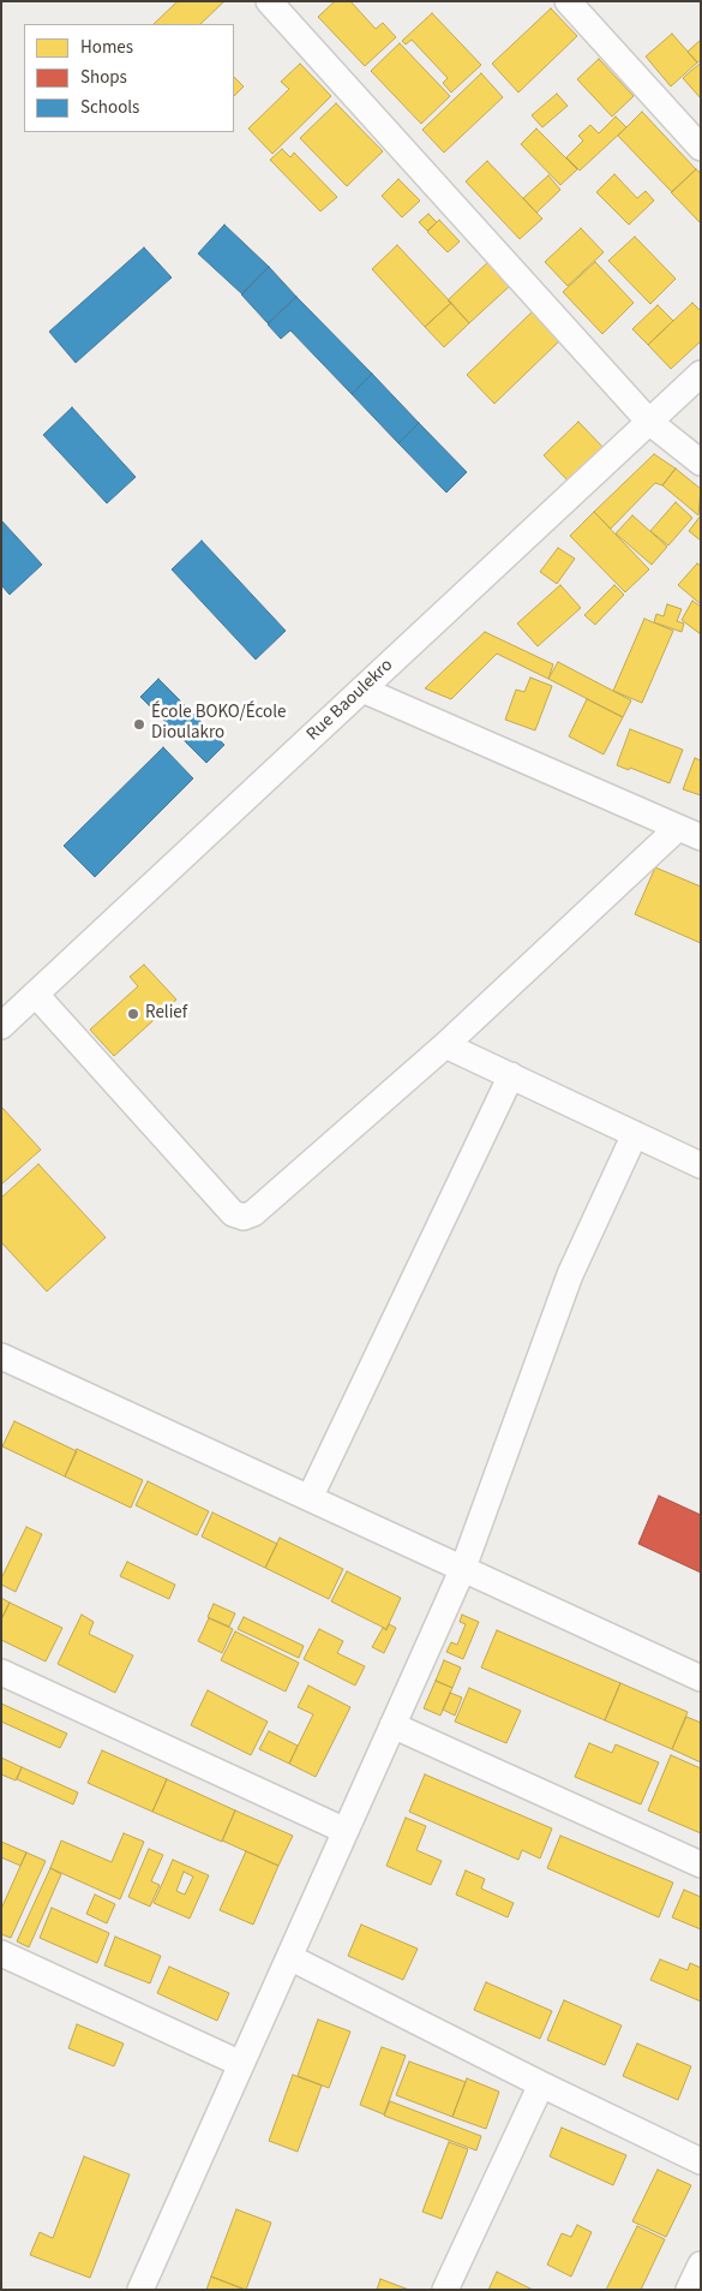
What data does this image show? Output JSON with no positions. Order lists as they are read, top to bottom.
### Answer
{
  "streets": {
    "street": ["Rue Baoulekro"]
  },
  "places": ["École BOKO/École Dioulakro", "Relief"],
  "legend": ["Homes", "Shops", "Schools"]
}
